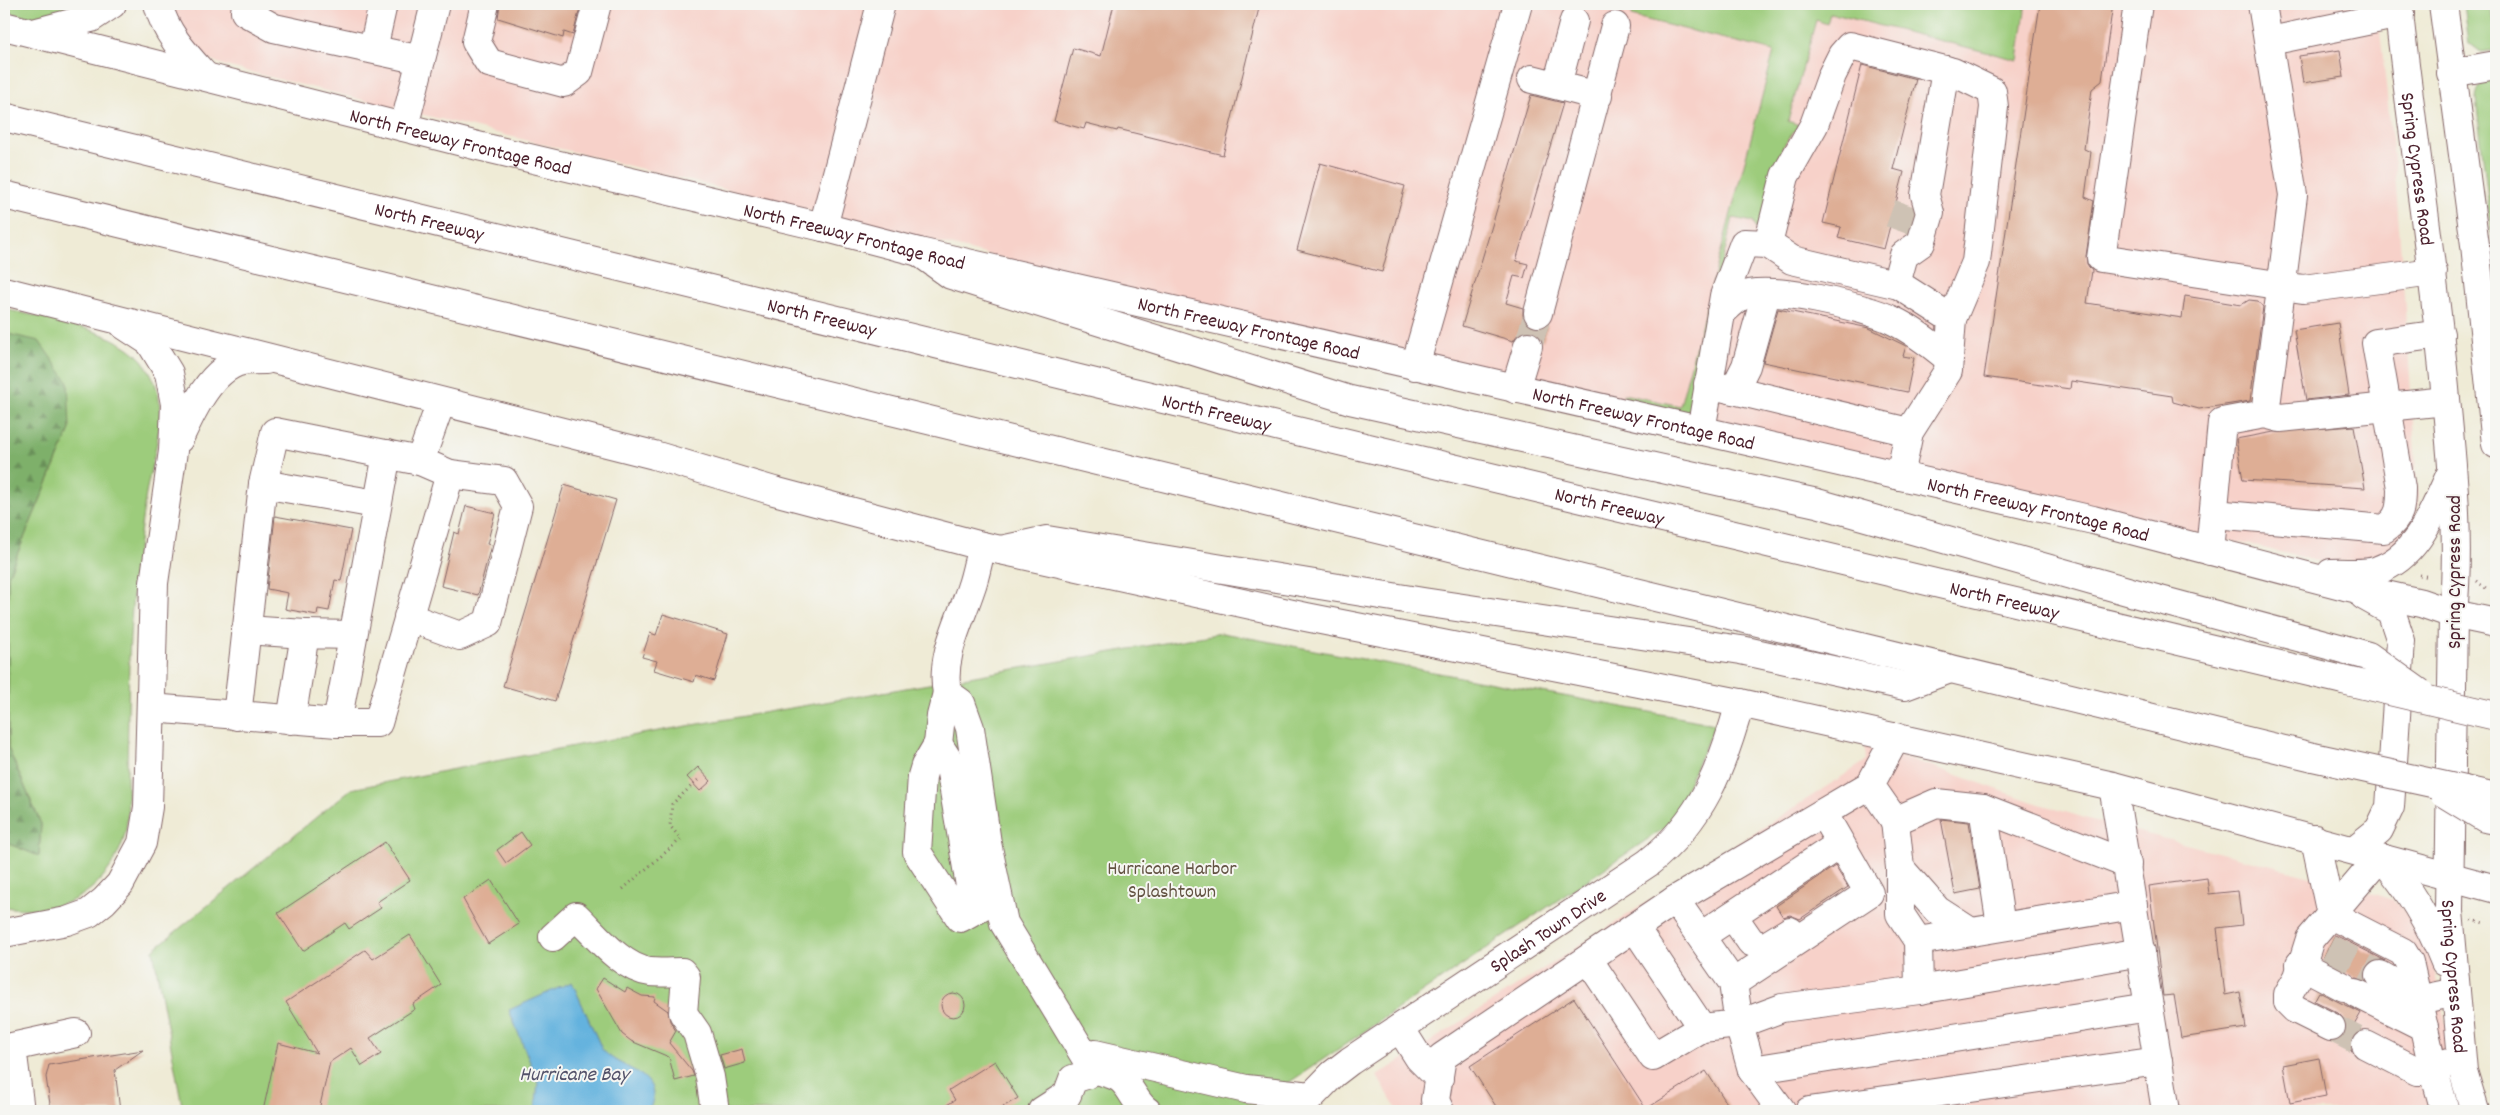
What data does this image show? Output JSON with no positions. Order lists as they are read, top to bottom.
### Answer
{
  "streets": {
    "main road": [
      "North Freeway Frontage Road",
      "Spring Cypress Road",
      "North Freeway",
      "Splash Town Drive"
    ]
  },
  "crossings": [
    ["North Freeway Frontage Road", "Spring Cypress Road"]
  ],
  "water": ["Hurricane Bay"],
  "parks": ["Hurricane Harbor Splashtown"]
}
